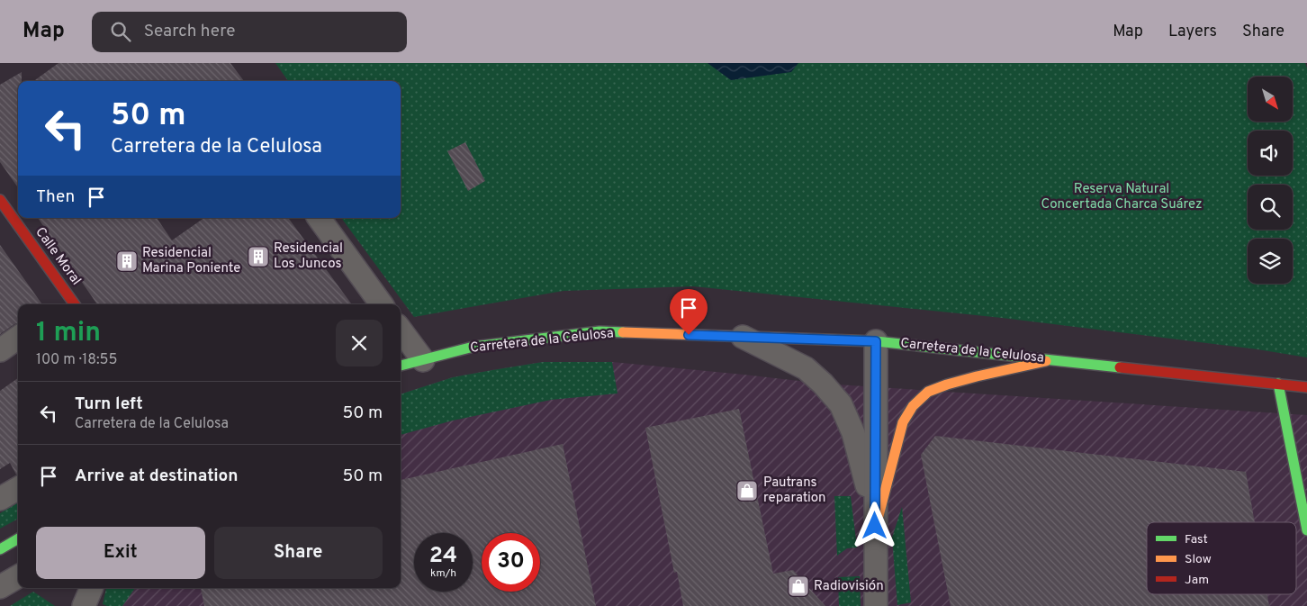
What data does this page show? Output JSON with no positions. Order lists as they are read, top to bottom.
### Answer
{
  "streets": {
    "main road": ["Calle Moral", "Carretera de la Celulosa"]
  },
  "parks": ["Reserva Natural Concertada Charca Suárez"],
  "places": {
    "building": ["Residencial Los Juncos", "Residencial Marina Poniente"],
    "shop": ["Pautrans reparation", "Radiovisión"]
  },
  "legend": ["Fast", "Slow", "Jam"],
  "north": "bottom right",
  "page": {
    "header": "Map",
    "search": "Search here",
    "nav": ["Map", "Layers", "Share"],
    "turn": ["50 m", "Carretera de la Celulosa"],
    "then": "Then",
    "heading": ["1 min", "100 m · 18:55"],
    "list": [
      {
        "name": "Turn left",
        "note": "Carretera de la Celulosa",
        "value": "50 m"
      },
      {
        "name": "Arrive at destination",
        "value": "50 m"
      }
    ],
    "buttons": ["Exit", "Share"],
    "speed": "24 km/h",
    "limit": "30"
  }
}
